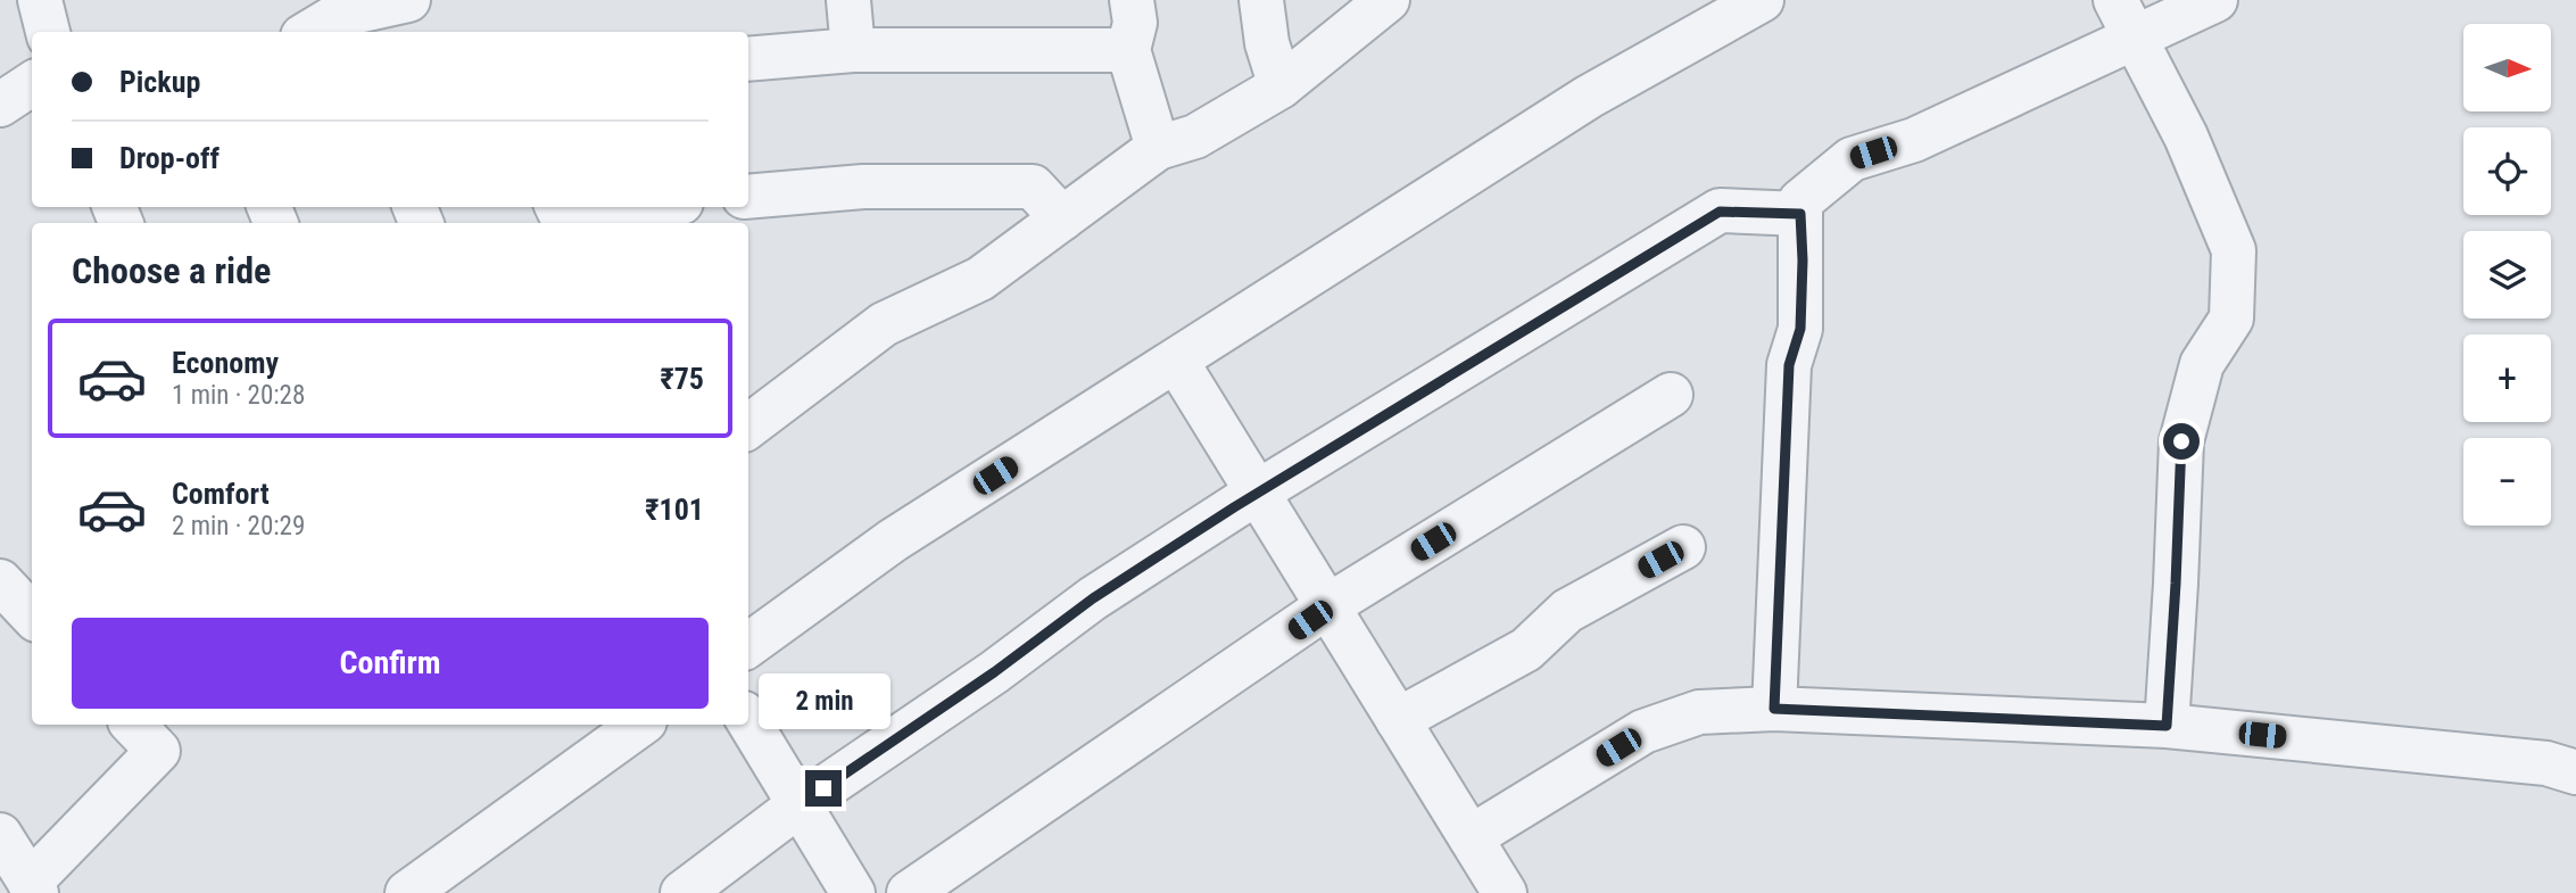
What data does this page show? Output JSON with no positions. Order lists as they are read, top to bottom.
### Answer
{
  "north": "right",
  "page": {
    "map_buttons": ["+", "−"],
    "banner": ["Pickup", "Drop-off"],
    "heading": "Choose a ride",
    "list": [
      {
        "name": "Economy",
        "note": "1 min · 20:28",
        "value": "₹75"
      },
      {
        "name": "Comfort",
        "note": "2 min · 20:29",
        "value": "₹101"
      }
    ],
    "buttons": "Confirm",
    "bubble": "2 min"
  }
}
